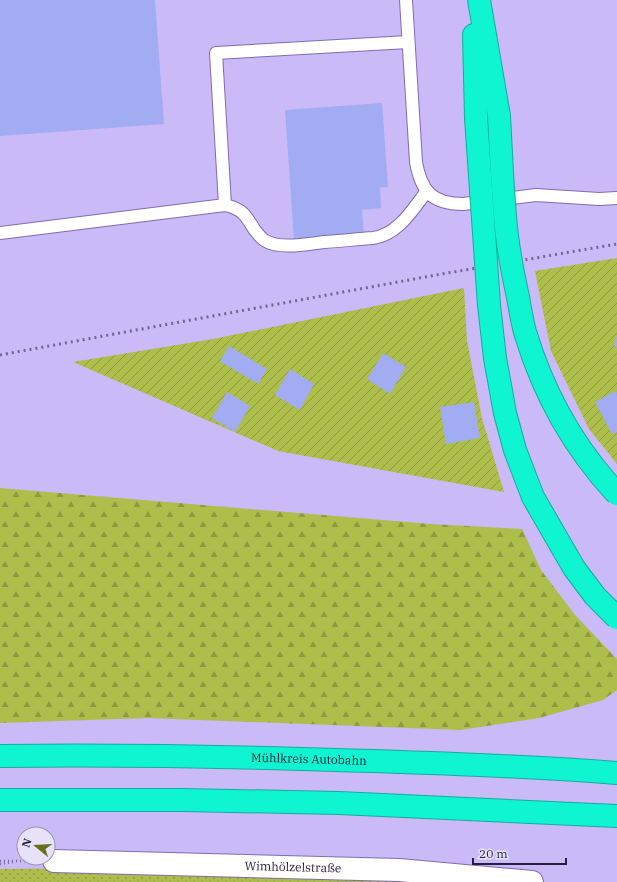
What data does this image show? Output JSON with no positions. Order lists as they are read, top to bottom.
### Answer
{
  "streets": {
    "highway": ["Mühlkreis Autobahn"],
    "street": ["Wimhölzelstraße"]
  },
  "scale_bar": "20 m",
  "north": "left"
}
